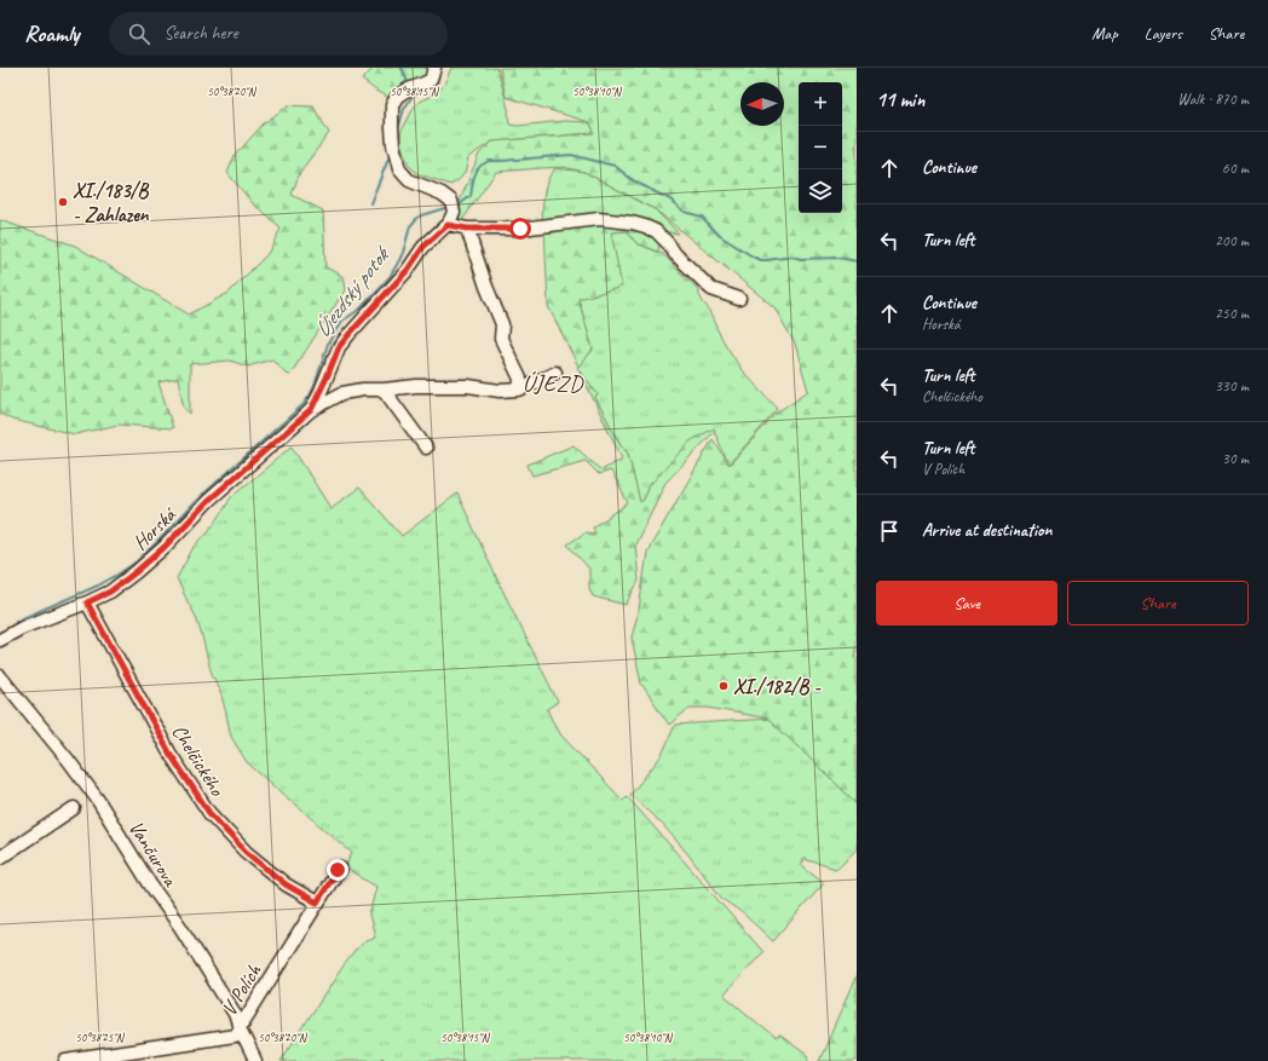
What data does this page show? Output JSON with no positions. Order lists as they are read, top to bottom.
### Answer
{
  "streets": {
    "street": [
      "Horská",
      "Chelčického",
      "Vančurova",
      "V Polích"
    ]
  },
  "crossings": [
    ["Horská", "Chelčického"],
    ["Chelčického", "V Polích"],
    ["Vančurova", "V Polích"]
  ],
  "districts": ["ÚJEZD"],
  "water": ["Újezdský potok"],
  "places": ["XI./183/B - Zahlazen", "XI./182/B -"],
  "north": "left",
  "page": {
    "header": "Roamly",
    "search": "Search here",
    "nav": ["Map", "Layers", "Share"],
    "heading": ["11 min", "Walk · 870 m"],
    "map_buttons": ["+", "−"],
    "list": [
      ["Continue", "60 m"],
      ["Turn left", "200 m"],
      ["Continue", "Horská", "250 m"],
      ["Turn left", "Chelčického", "330 m"],
      ["Turn left", "V Polích", "30 m"],
      "Arrive at destination"
    ],
    "buttons": ["Save", "Share"]
  },
  "coordinates": [
    "50°38'20\"N",
    "50°38'15\"N",
    "50°38'10\"N",
    "50°38'25\"N"
  ]
}
